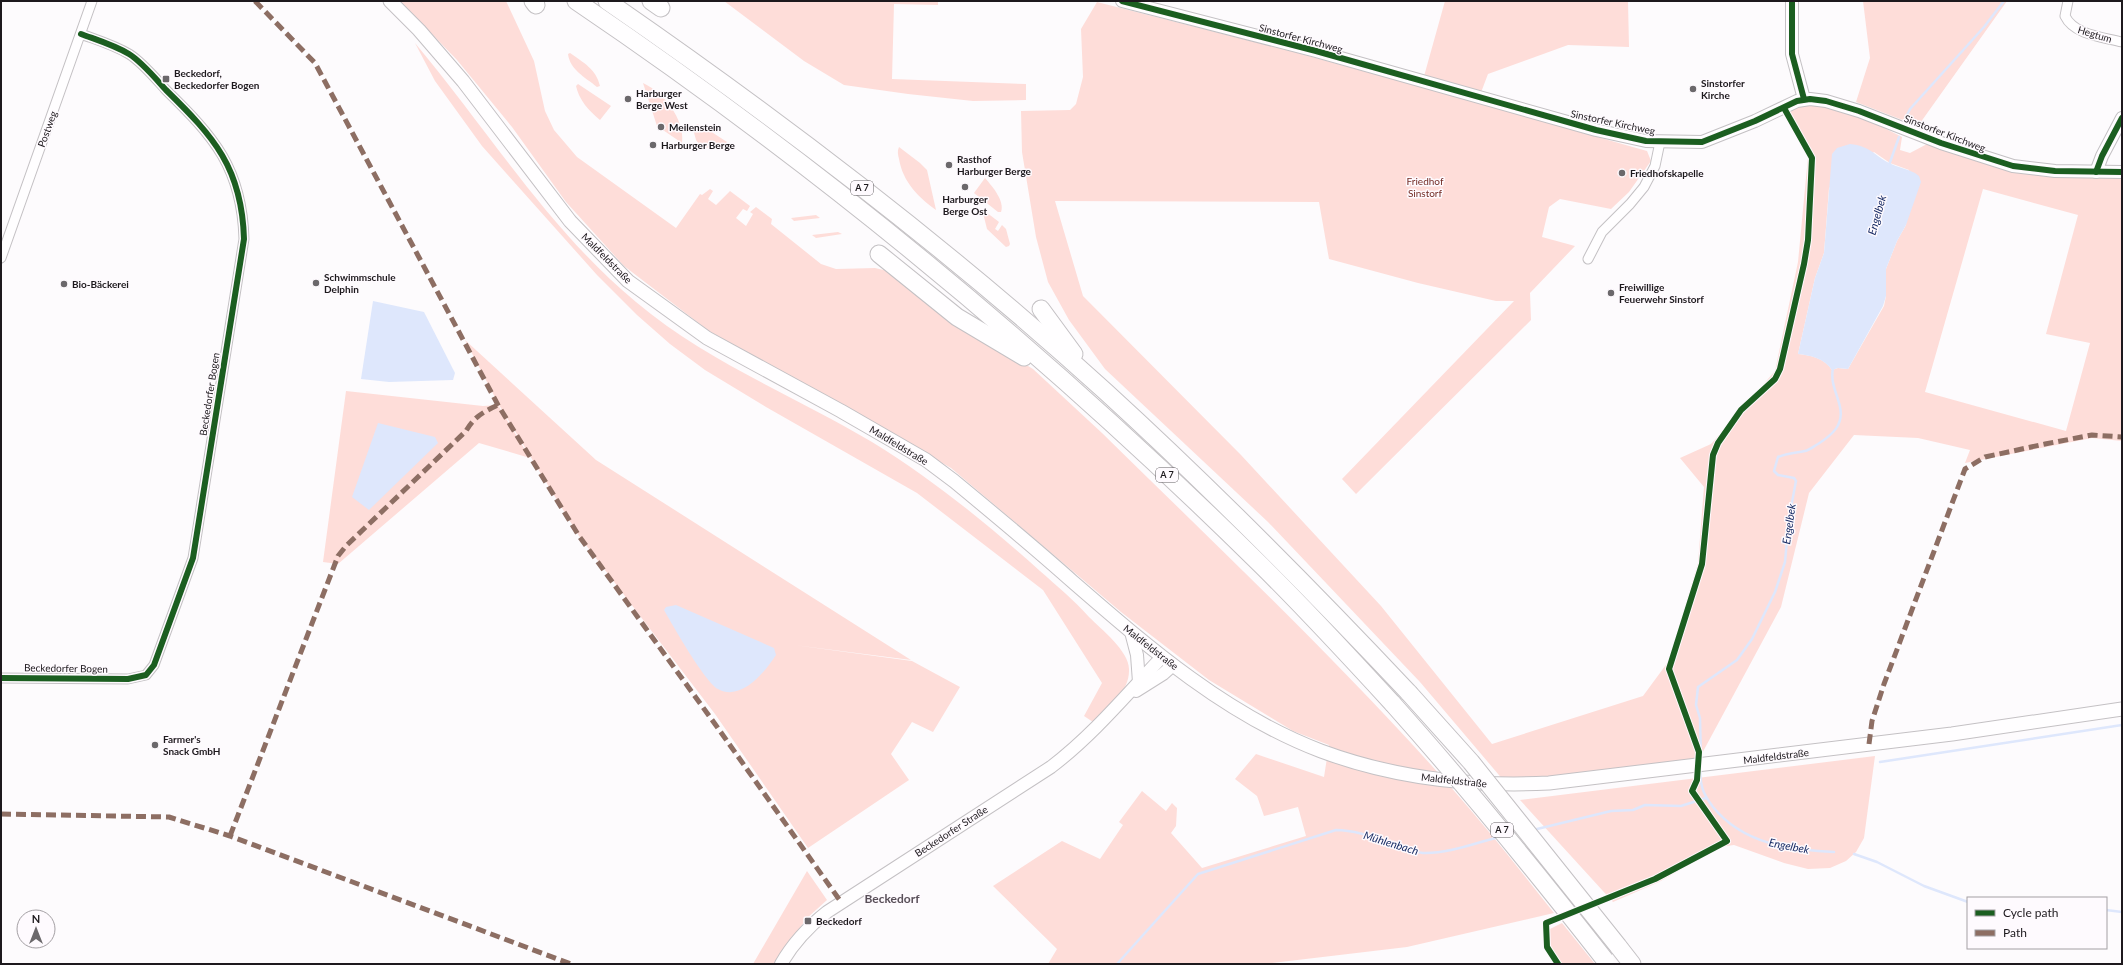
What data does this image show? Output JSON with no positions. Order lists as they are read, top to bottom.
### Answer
{
  "streets": {
    "highway": ["A 7"],
    "main road": ["Maldfeldstraße"],
    "street": [
      "Hegtum",
      "Sinstorfer Kirchweg",
      "Postweg",
      "Beckedorfer Bogen",
      "Beckedorfer Straße"
    ]
  },
  "crossings": [
    ["Postweg", "Beckedorfer Bogen"],
    ["Maldfeldstraße", "Beckedorfer Straße"]
  ],
  "districts": ["Beckedorf"],
  "water": ["Engelbek", "Mühlenbach"],
  "parks": ["Friedhof Sinstorf"],
  "places": {
    "transit": ["Beckedorf, Beckedorfer Bogen", "Beckedorf"],
    "other": [
      "Sinstorfer Kirche",
      "Harburger Berge West",
      "Meilenstein",
      "Harburger Berge",
      "Rasthof Harburger Berge",
      "Friedhofskapelle",
      "Harburger Berge Ost",
      "Schwimmschule Delphin",
      "Bio-Bäckerei",
      "Freiwillige Feuerwehr Sinstorf",
      "Farmer's Snack GmbH"
    ]
  },
  "legend": ["Cycle path", "Path"],
  "north": "top"
}
